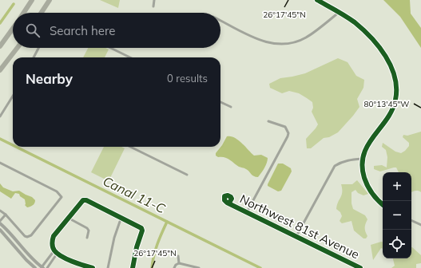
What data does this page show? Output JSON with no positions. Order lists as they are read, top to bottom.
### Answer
{
  "streets": {
    "street": ["Northwest 81st Avenue"]
  },
  "water": ["Canal 11-C"],
  "page": {
    "search": "Search here",
    "heading": ["Nearby", "0 results"],
    "map_buttons": ["+", "−"]
  },
  "coordinates": ["26°17'45\"N", "80°13'45\"W"]
}
